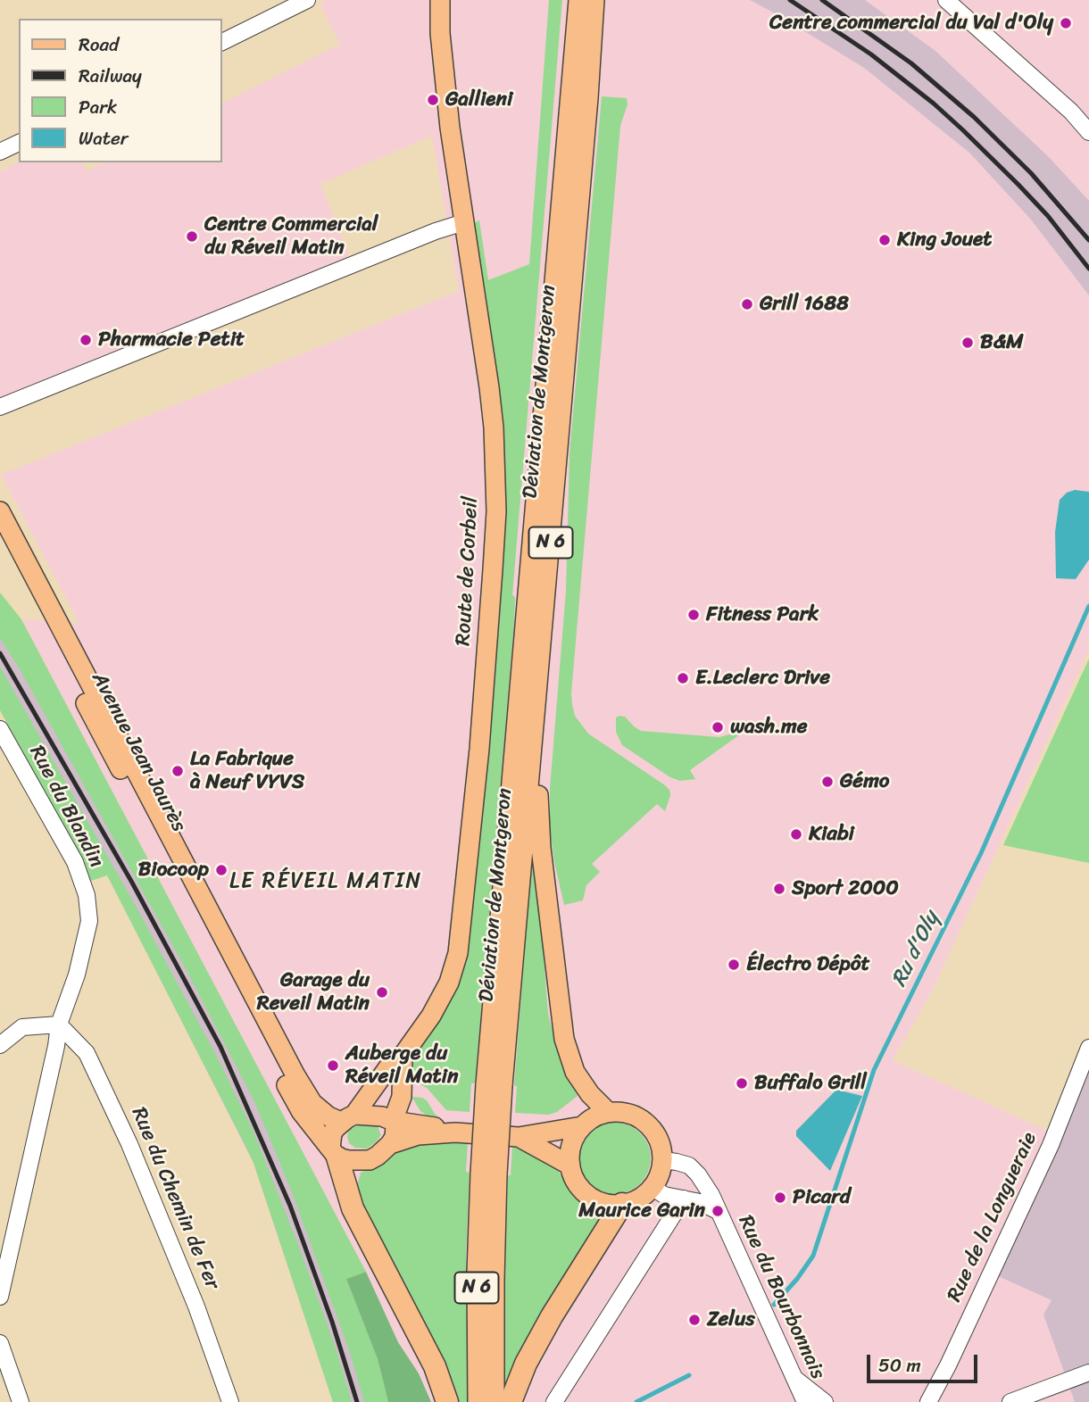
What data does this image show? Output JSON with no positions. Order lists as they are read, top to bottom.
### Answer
{
  "streets": {
    "main road": [
      "Déviation de Montgeron",
      "N 6",
      "Route de Corbeil",
      "Avenue Jean Jaurès"
    ],
    "street": [
      "Rue du Blandin",
      "Rue du Chemin de Fer",
      "Rue de la Longueraie",
      "Rue du Bourbonnais"
    ]
  },
  "crossings": [
    ["Déviation de Montgeron", "N 6"],
    ["Route de Corbeil", "Avenue Jean Jaurès"],
    ["Rue du Blandin", "Rue du Chemin de Fer"]
  ],
  "districts": ["LE RÉVEIL MATIN"],
  "water": ["Ru d'Oly"],
  "places": [
    "Centre commercial du Val d'Oly",
    "Gallieni",
    "Centre Commercial du Réveil Matin",
    "King Jouet",
    "Grill 1688",
    "Pharmacie Petit",
    "B&M",
    "Fitness Park",
    "E.Leclerc Drive",
    "wash.me",
    "La Fabrique à Neuf VYVS",
    "Gémo",
    "Kiabi",
    "Biocoop",
    "Sport 2000",
    "Électro Dépôt",
    "Garage du Reveil Matin",
    "Auberge du Réveil Matin",
    "Buffalo Grill",
    "Picard",
    "Maurice Garin",
    "Zelus"
  ],
  "legend": [
    "Road",
    "Railway",
    "Park",
    "Water"
  ],
  "scale_bar": "50 m"
}
